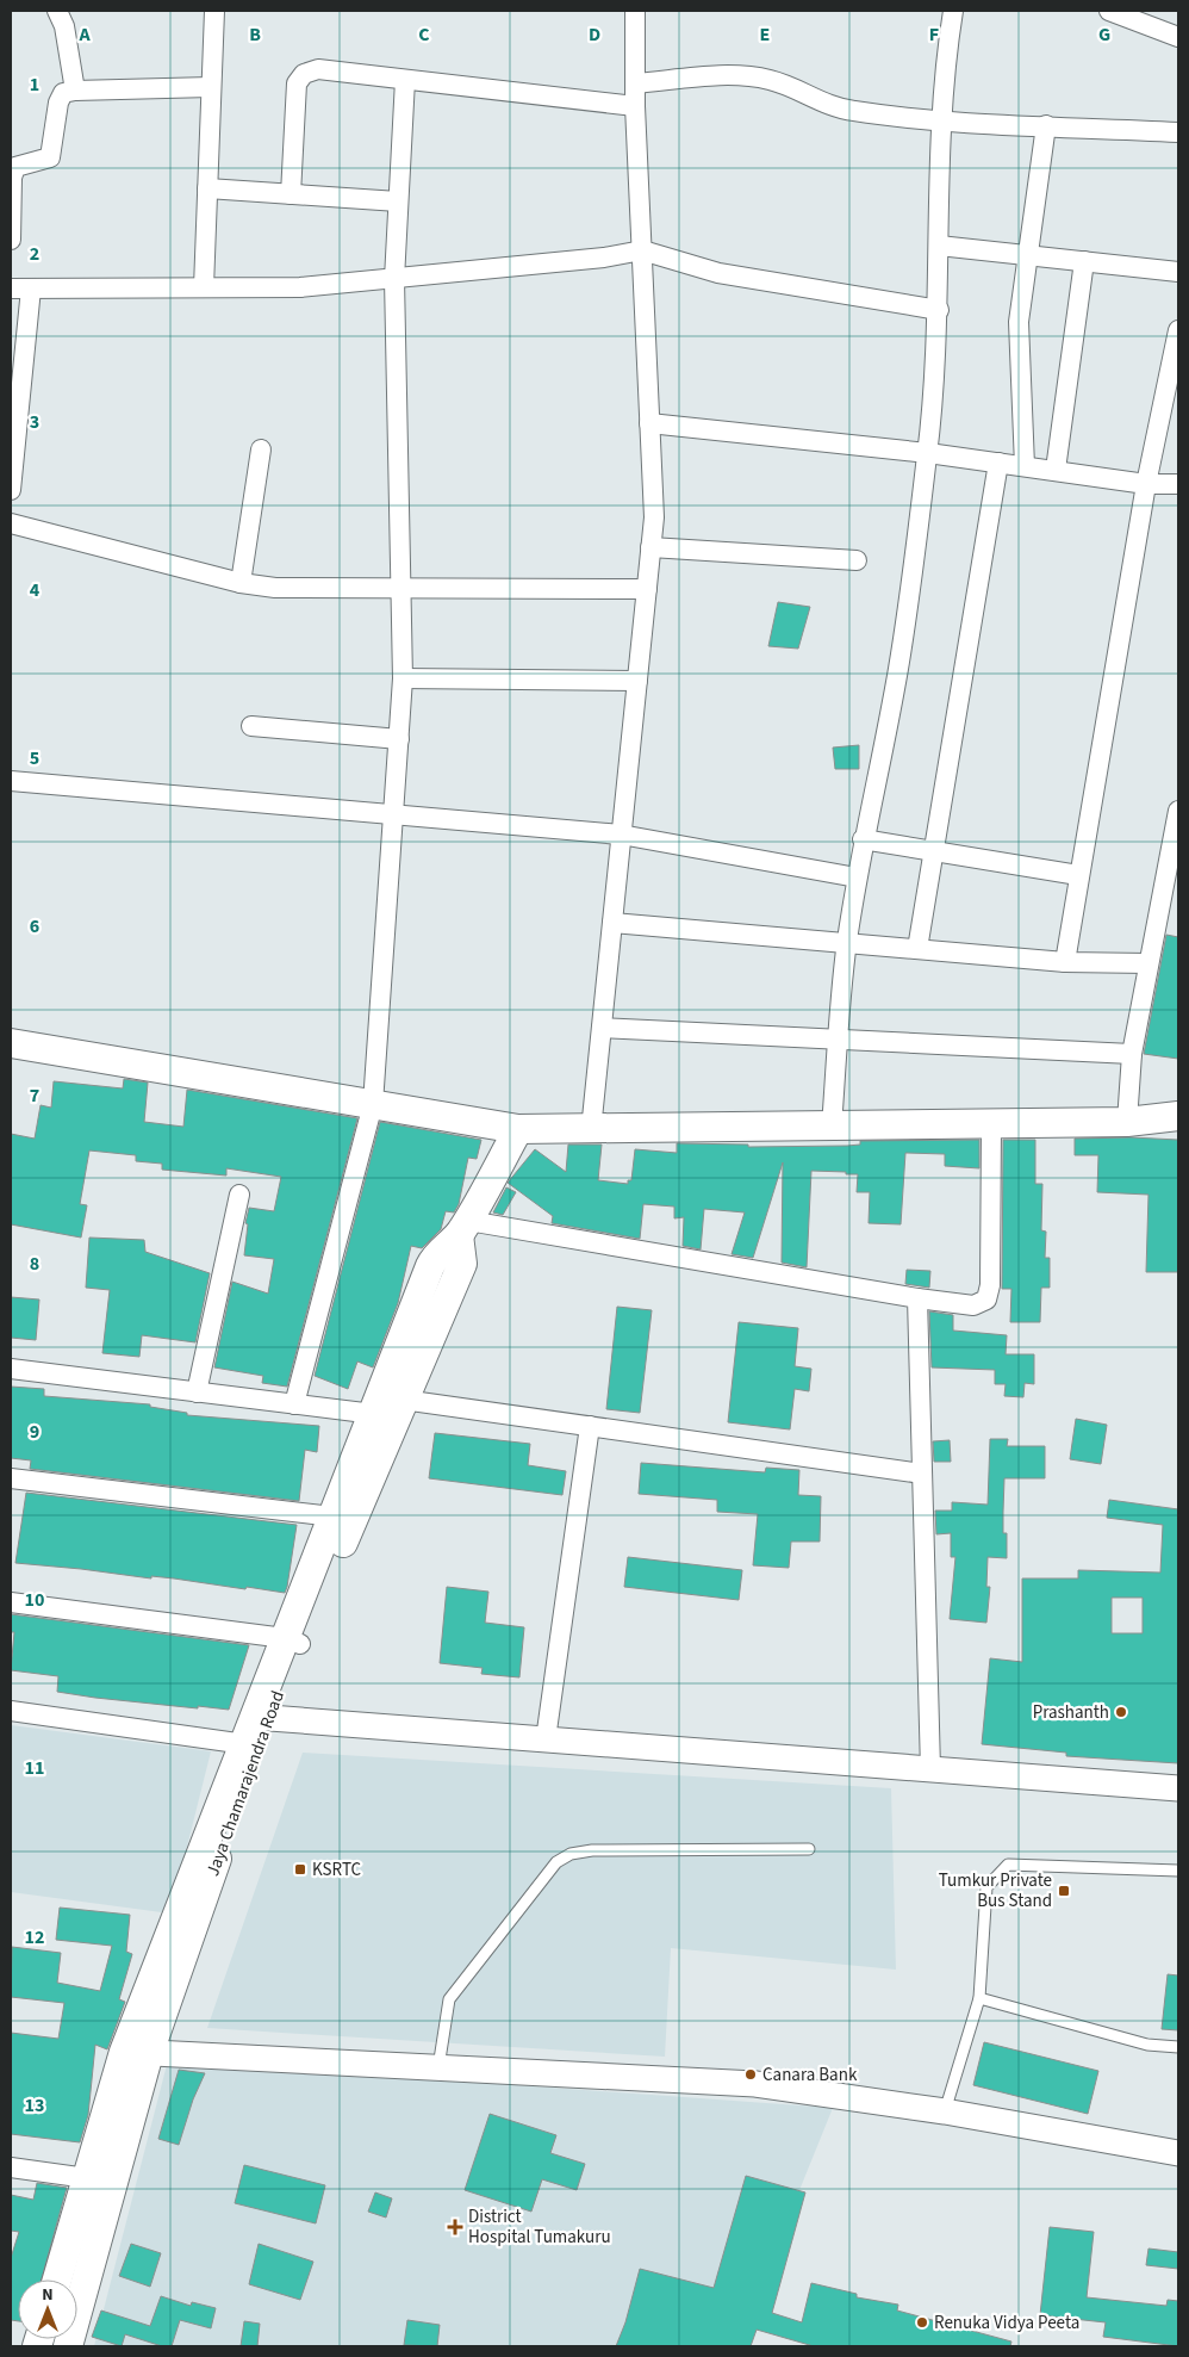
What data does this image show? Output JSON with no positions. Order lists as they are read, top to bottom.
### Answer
{
  "streets": {
    "main road": ["Jaya Chamarajendra Road"]
  },
  "places": {
    "other": ["Prashanth", "Canara Bank", "Renuka Vidya Peeta"],
    "transit": ["KSRTC", "Tumkur Private Bus Stand"],
    "health": ["District Hospital Tumakuru"]
  },
  "north": "top",
  "grid": {
    "columns": [
      "A",
      "B",
      "C",
      "D",
      "E",
      "F",
      "G"
    ],
    "rows": [
      "1",
      "2",
      "3",
      "4",
      "5",
      "6",
      "7",
      "8",
      "9",
      "10",
      "11",
      "12",
      "13"
    ]
  }
}
